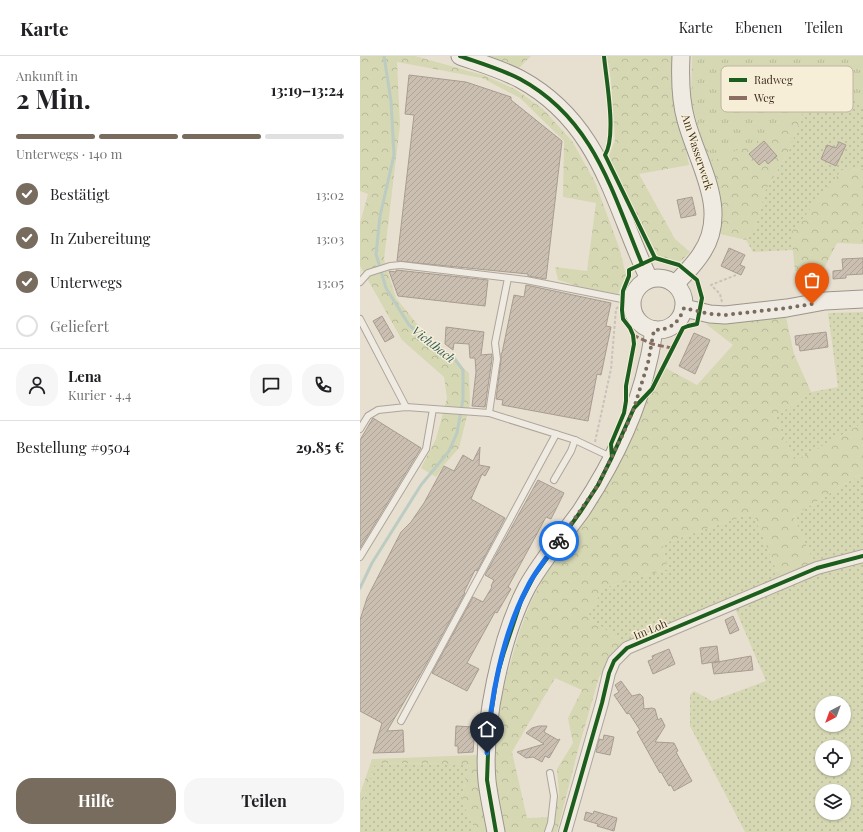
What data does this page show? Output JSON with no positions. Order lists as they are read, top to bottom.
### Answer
{
  "streets": {
    "main road": ["Am Wasserwerk"],
    "street": ["Im Loh"]
  },
  "water": ["Vichtbach"],
  "legend": ["Radweg", "Weg"],
  "north": "bottom left",
  "page": {
    "header": "Karte",
    "nav": ["Karte", "Ebenen", "Teilen"],
    "heading": ["2 Min.", "Ankunft in", "13:19–13:24"],
    "panel": [
      "Lena",
      "Kurier · 4.4",
      "Bestellung #9504",
      "29.85 €"
    ],
    "bar": "Unterwegs · 140 m",
    "list": [
      ["Bestätigt", "13:02"],
      ["In Zubereitung", "13:03"],
      ["Unterwegs", "13:05"],
      "Geliefert"
    ],
    "buttons": ["Hilfe", "Teilen"]
  }
}
